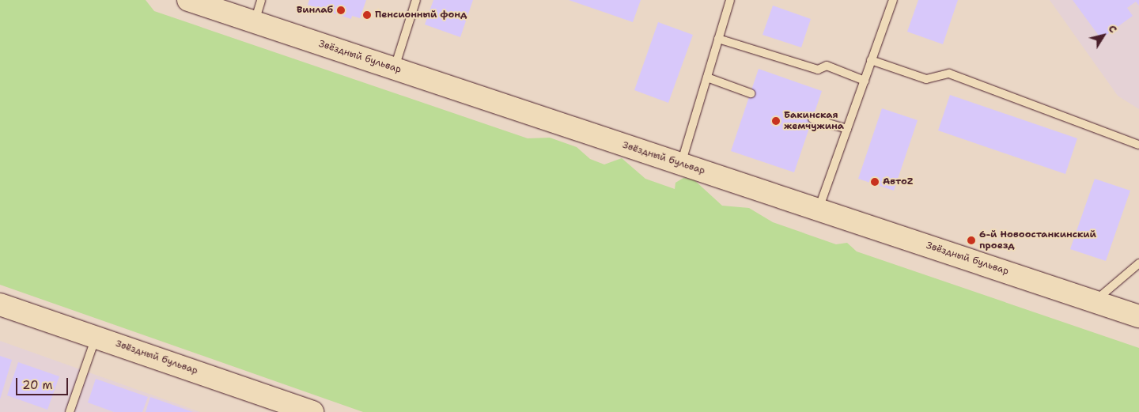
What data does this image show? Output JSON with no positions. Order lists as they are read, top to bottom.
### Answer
{
  "streets": {
    "street": ["Звёздный бульвар"]
  },
  "places": [
    "Винлаб",
    "Пенсионный фонд",
    "Бакинская жемчужина",
    "АвтоZ",
    "6-й Новоостанкинский проезд"
  ],
  "scale_bar": "20 m",
  "north": "top right"
}
